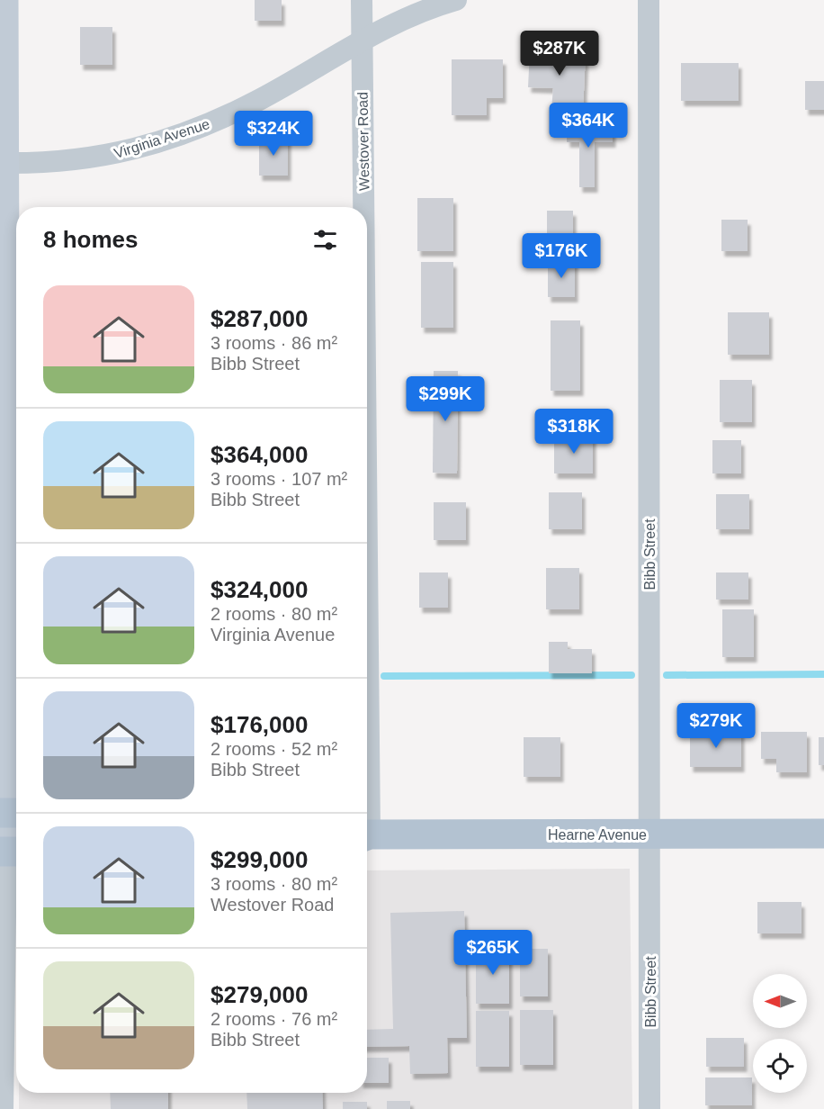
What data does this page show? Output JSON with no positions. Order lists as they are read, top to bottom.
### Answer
{
  "streets": {
    "main road": ["Hearne Avenue"],
    "street": ["Virginia Avenue", "Westover Road", "Bibb Street"]
  },
  "crossings": [
    ["Virginia Avenue", "Westover Road"],
    ["Bibb Street", "Hearne Avenue"]
  ],
  "north": "left",
  "page": {
    "price": [
      "$287K",
      "$364K",
      "$324K",
      "$176K",
      "$299K",
      "$318K",
      "$279K",
      "$265K"
    ],
    "heading": "8 homes",
    "list": [
      {
        "name": "$287,000",
        "note": "3 rooms · 86 m² · Bibb Street"
      },
      {
        "name": "$364,000",
        "note": "3 rooms · 107 m² · Bibb Street"
      },
      {
        "name": "$324,000",
        "note": "2 rooms · 80 m² · Virginia Avenue"
      },
      {
        "name": "$176,000",
        "note": "2 rooms · 52 m² · Bibb Street"
      },
      {
        "name": "$299,000",
        "note": "3 rooms · 80 m² · Westover Road"
      },
      {
        "name": "$279,000",
        "note": "2 rooms · 76 m² · Bibb Street"
      }
    ]
  }
}
